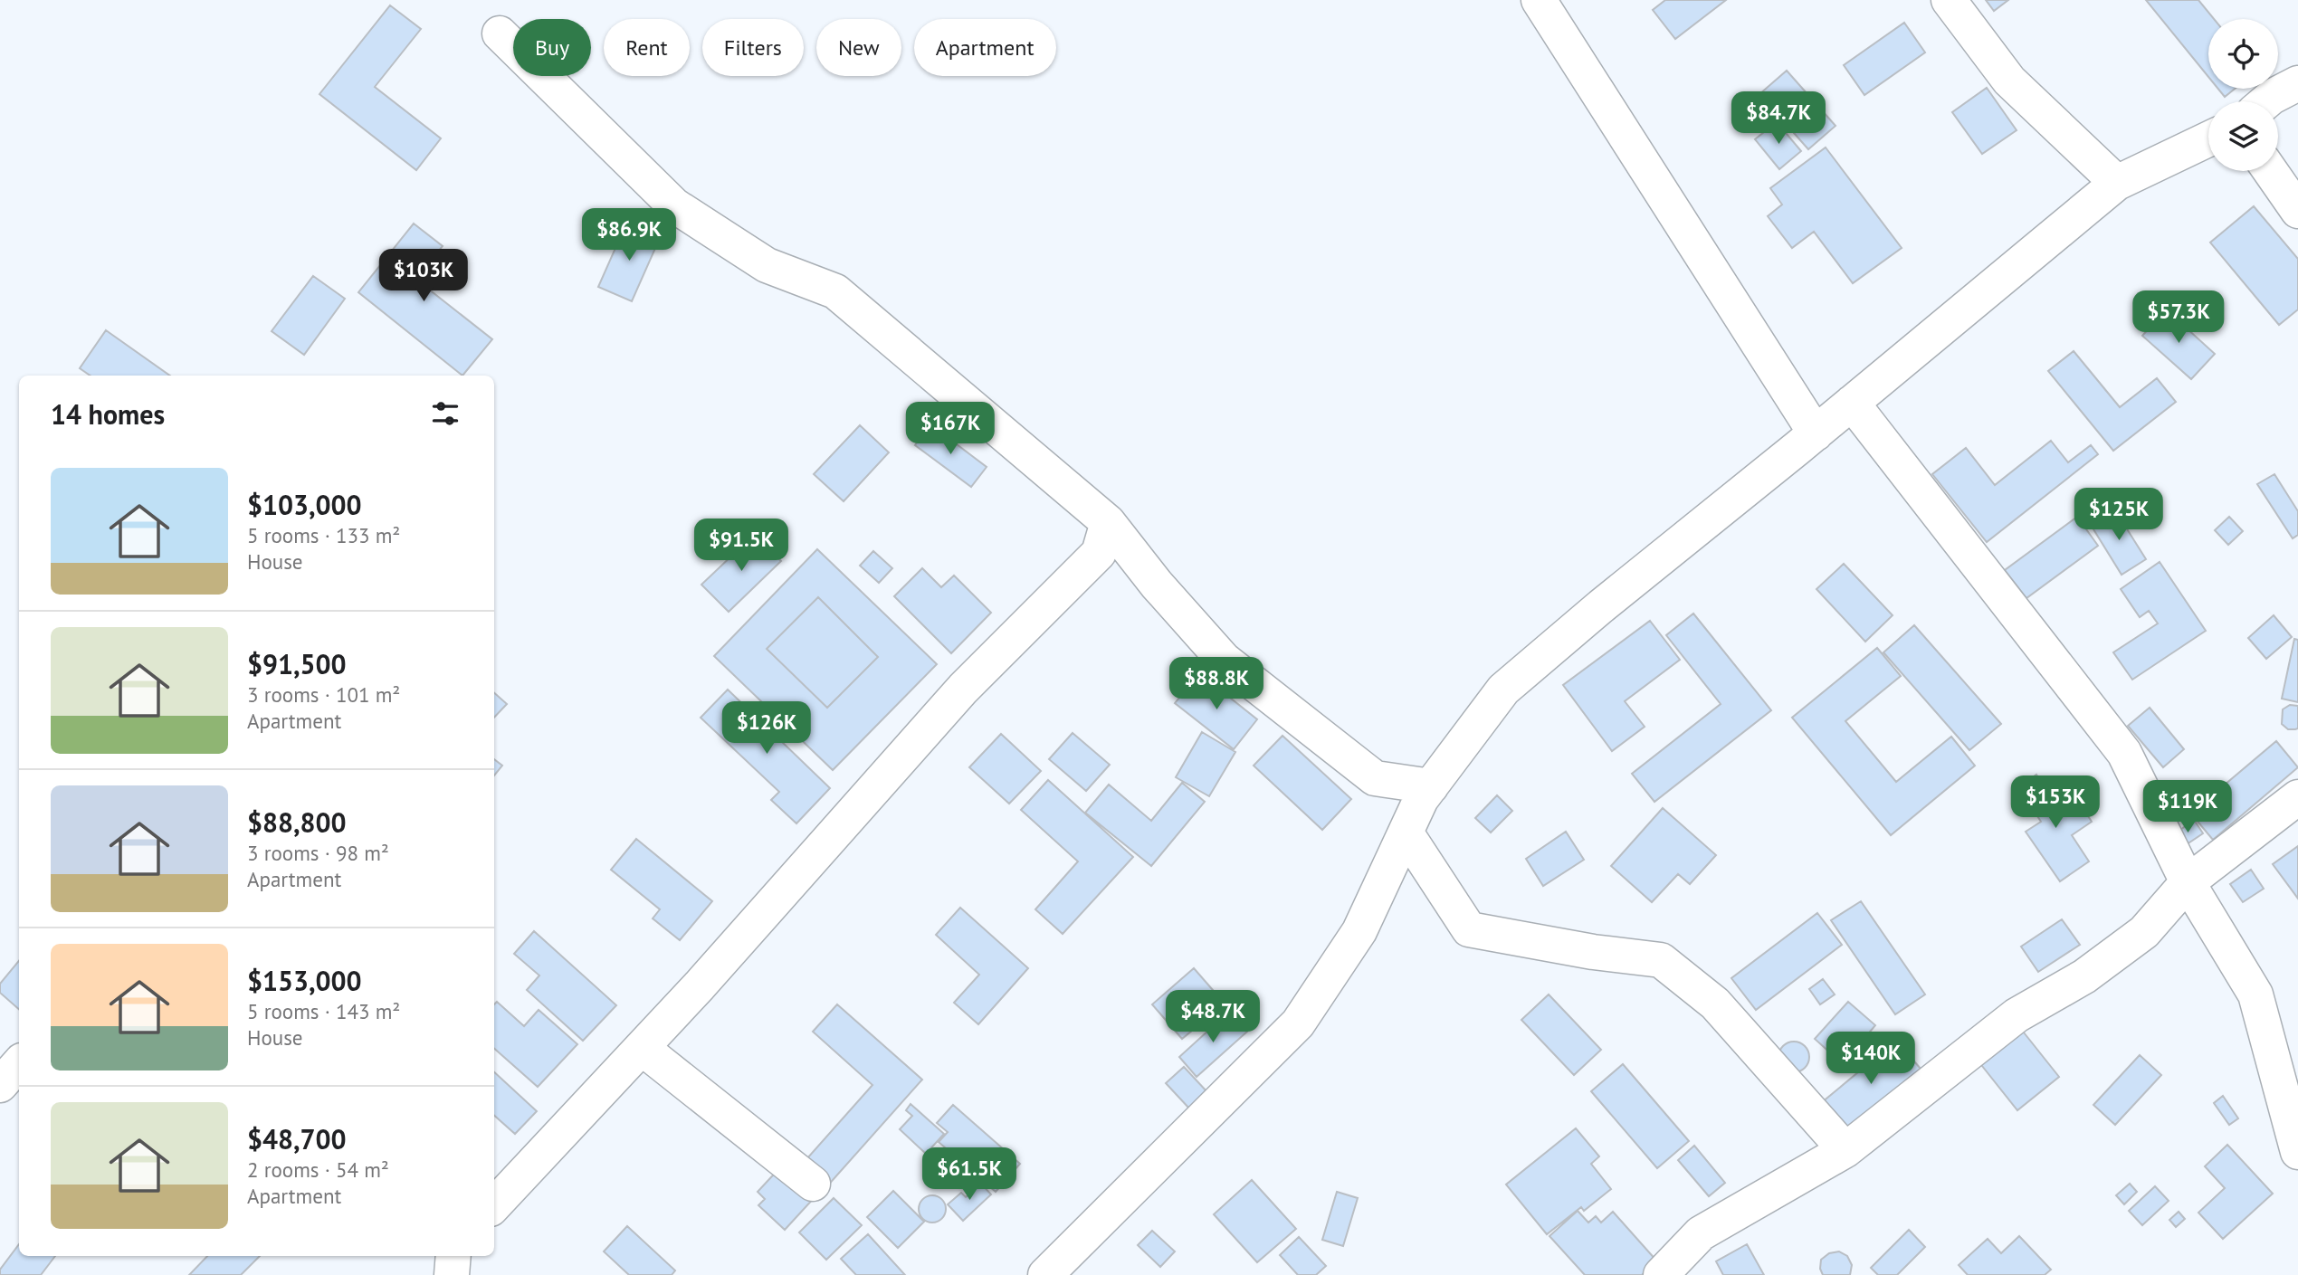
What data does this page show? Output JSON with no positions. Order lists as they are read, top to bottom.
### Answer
{
  "page": {
    "chip": [
      "Buy",
      "Rent",
      "Filters",
      "New",
      "Apartment"
    ],
    "price": [
      "$84.7K",
      "$86.9K",
      "$103K",
      "$57.3K",
      "$167K",
      "$125K",
      "$91.5K",
      "$88.8K",
      "$126K",
      "$153K",
      "$119K",
      "$48.7K",
      "$140K",
      "$61.5K"
    ],
    "heading": "14 homes",
    "list": [
      {
        "name": "$103,000",
        "note": "5 rooms · 133 m² · House"
      },
      {
        "name": "$91,500",
        "note": "3 rooms · 101 m² · Apartment"
      },
      {
        "name": "$88,800",
        "note": "3 rooms · 98 m² · Apartment"
      },
      {
        "name": "$153,000",
        "note": "5 rooms · 143 m² · House"
      },
      {
        "name": "$48,700",
        "note": "2 rooms · 54 m² · Apartment"
      }
    ]
  }
}
